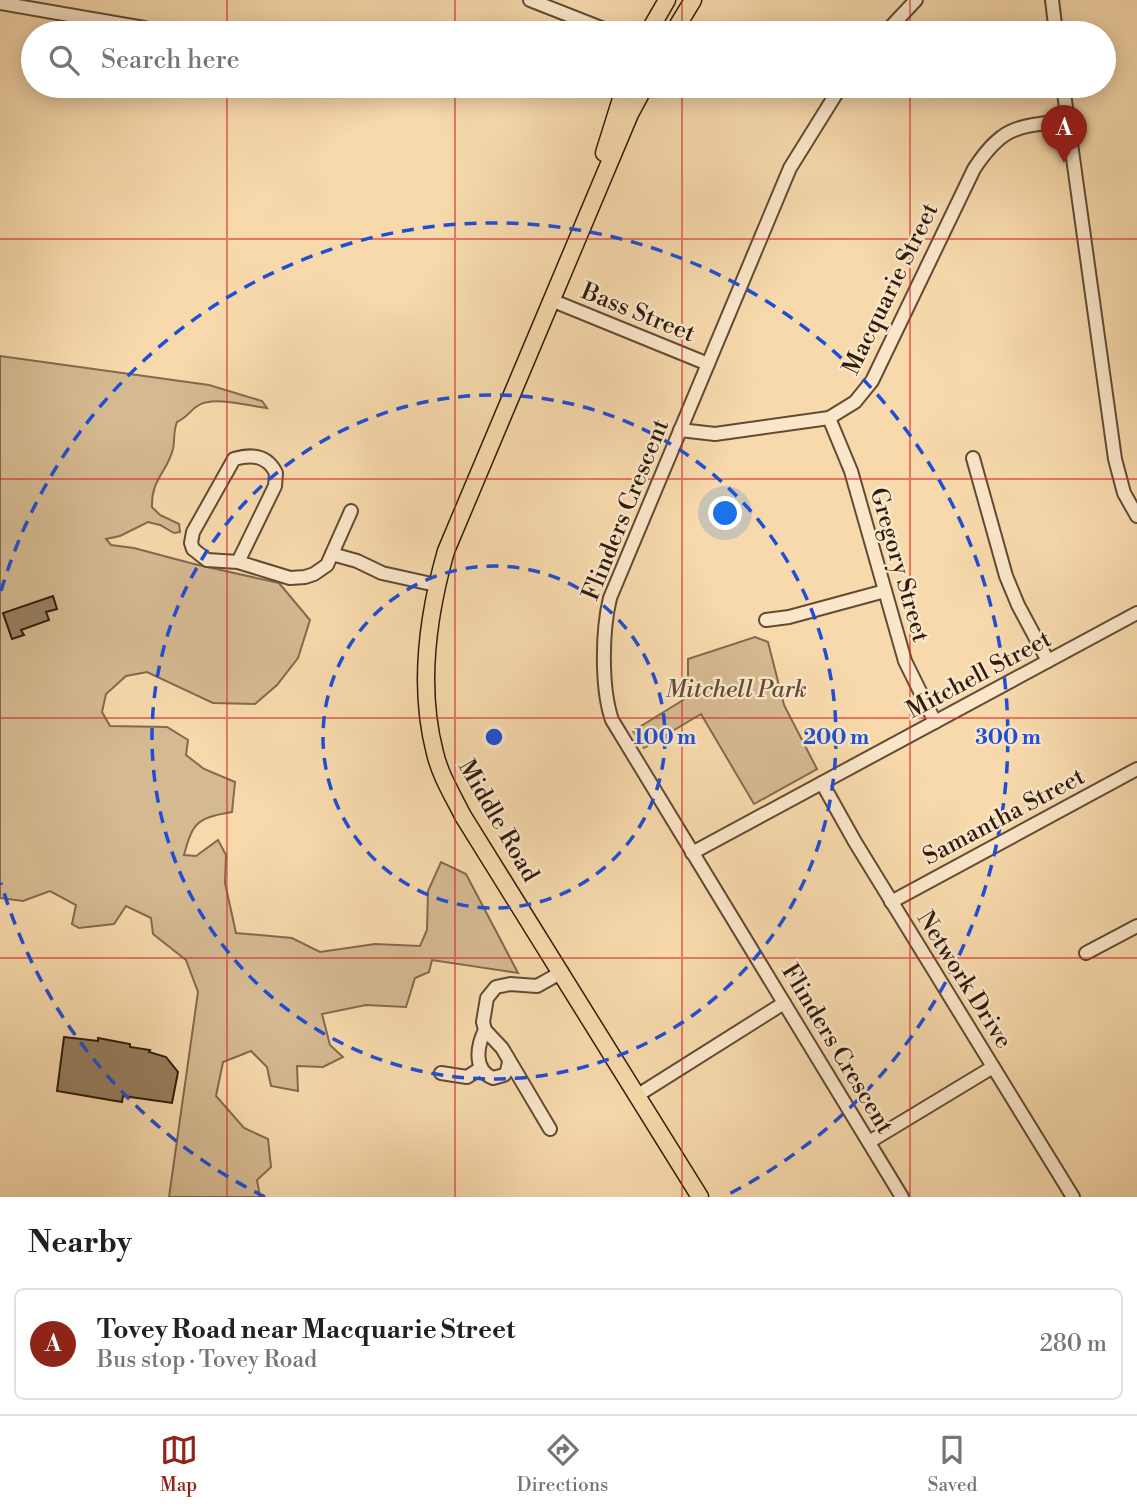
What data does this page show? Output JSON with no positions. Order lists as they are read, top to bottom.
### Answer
{
  "streets": {
    "main road": ["Middle Road"],
    "street": [
      "Macquarie Street",
      "Bass Street",
      "Flinders Crescent",
      "Gregory Street",
      "Mitchell Street",
      "Samantha Street",
      "Network Drive"
    ]
  },
  "crossings": [
    ["Macquarie Street", "Flinders Crescent"],
    ["Macquarie Street", "Gregory Street"],
    ["Bass Street", "Flinders Crescent"],
    ["Bass Street", "Middle Road"],
    ["Flinders Crescent", "Mitchell Street"],
    ["Gregory Street", "Mitchell Street"],
    ["Mitchell Street", "Network Drive"],
    ["Samantha Street", "Network Drive"]
  ],
  "parks": ["Mitchell Park"],
  "page": {
    "search": "Search here",
    "pins": "A",
    "heading": "Nearby",
    "list": [
      {
        "mark": "A",
        "name": "Tovey Road near Macquarie Street",
        "note": "Bus stop · Tovey Road",
        "value": "280 m"
      }
    ],
    "nav": ["Map", "Directions", "Saved"]
  },
  "rings": ["100 m", "200 m", "300 m"]
}
